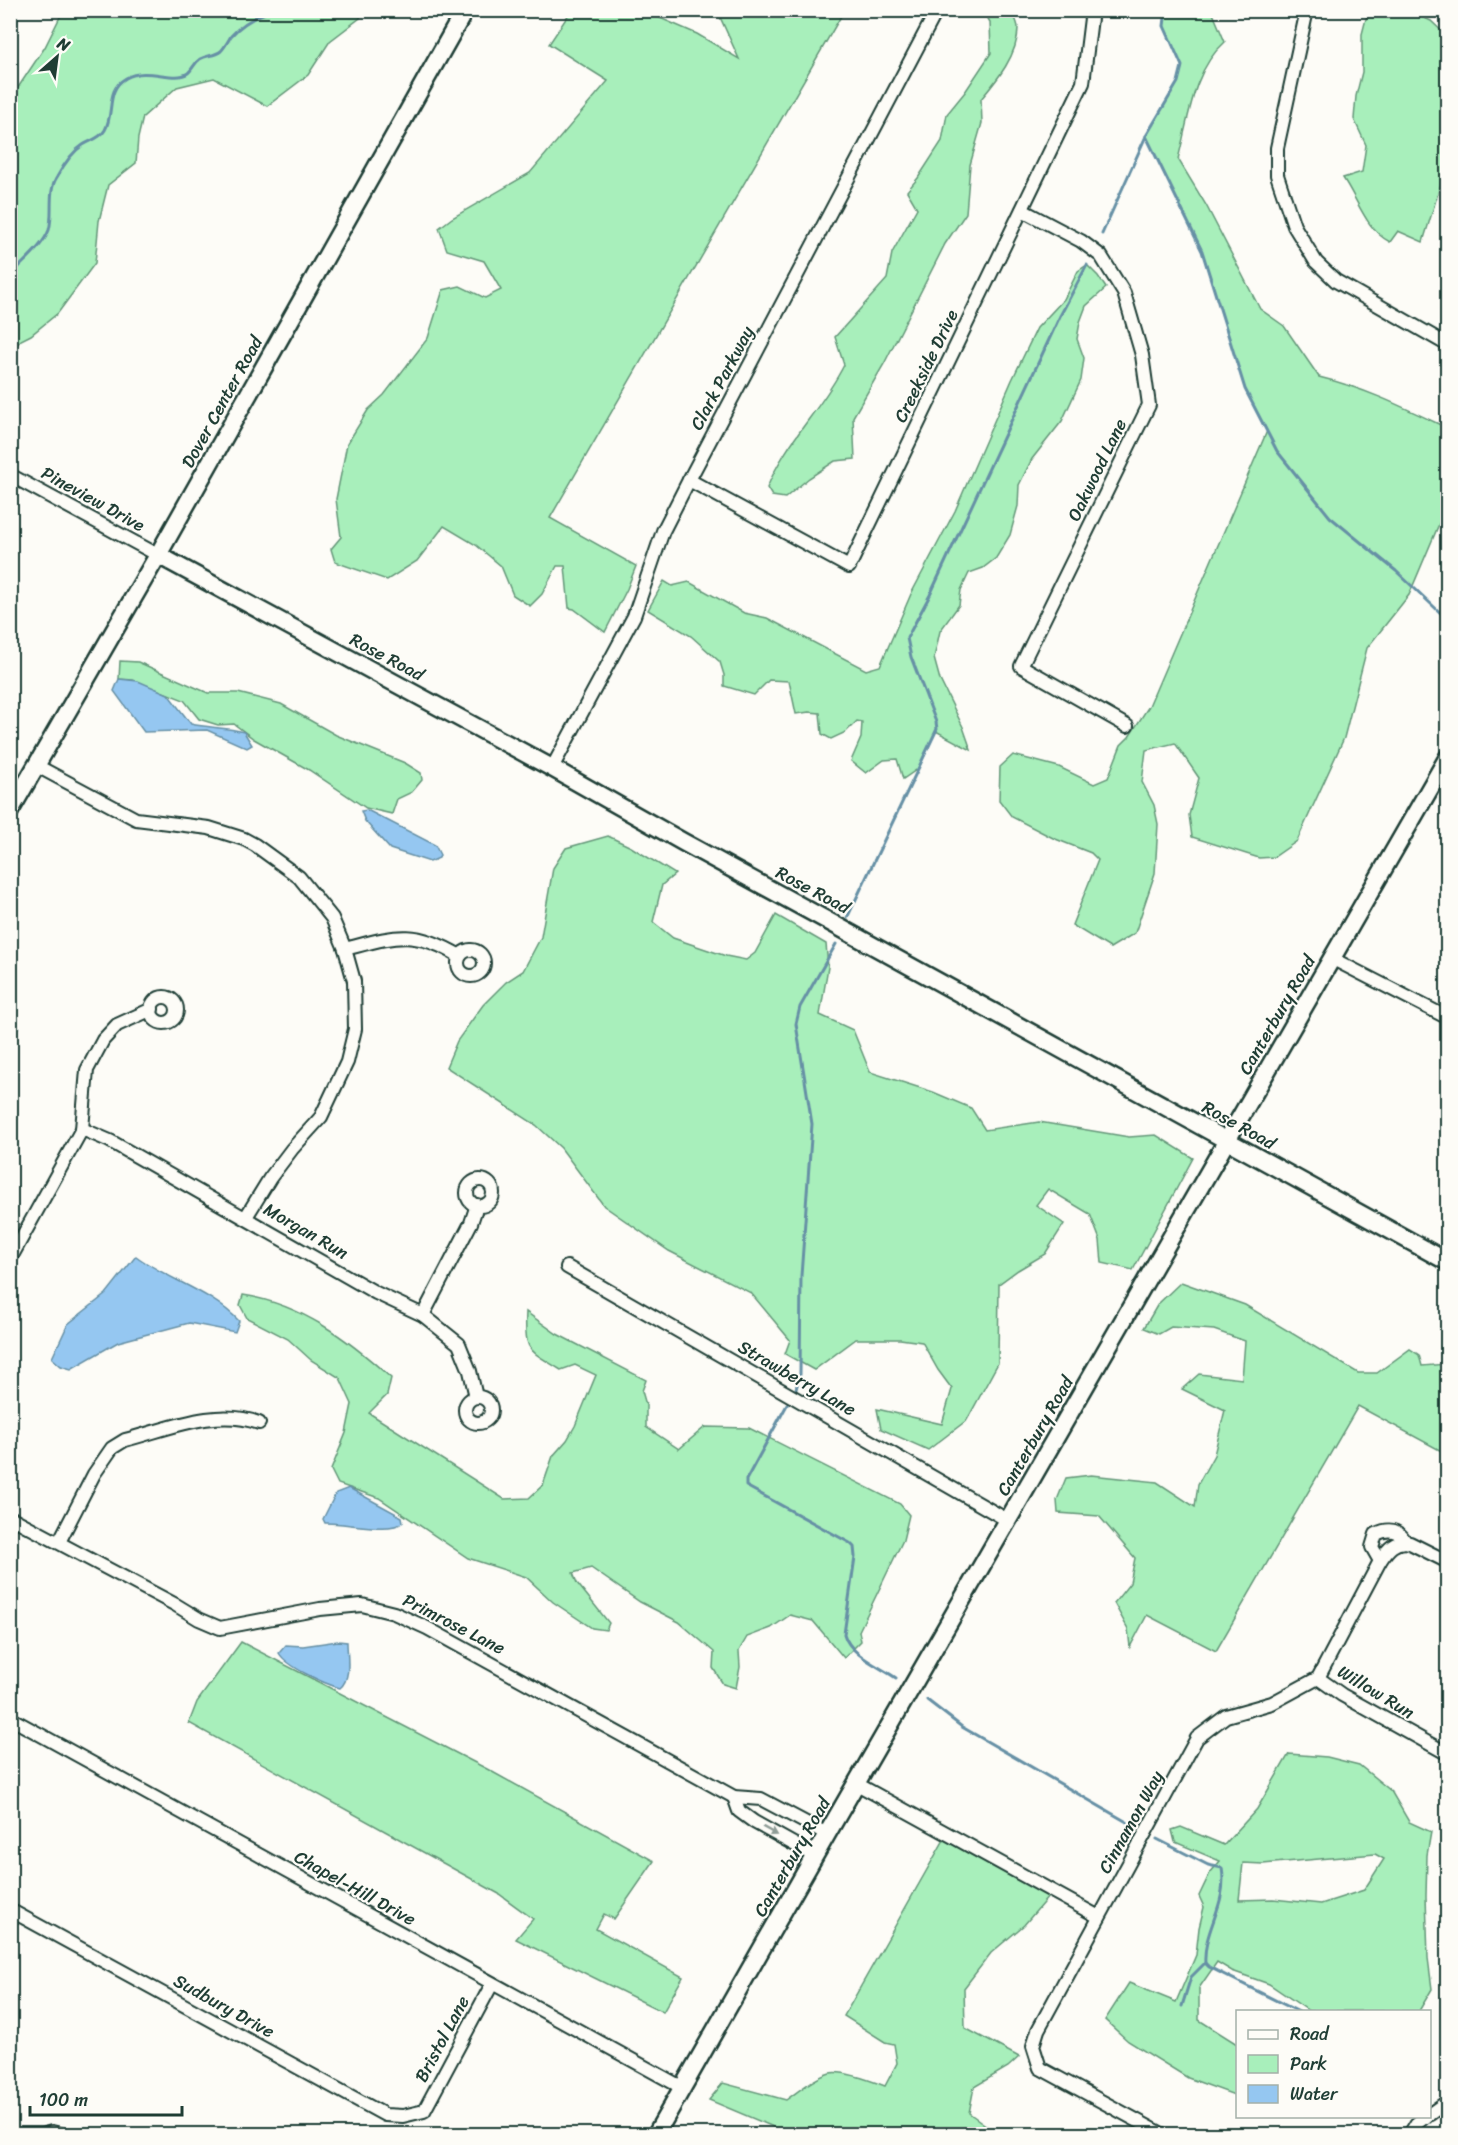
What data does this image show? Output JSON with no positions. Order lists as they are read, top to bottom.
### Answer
{
  "streets": {
    "street": [
      "Creekside Drive",
      "Clark Parkway",
      "Dover Center Road",
      "Oakwood Lane",
      "Pineview Drive",
      "Rose Road",
      "Canterbury Road",
      "Morgan Run",
      "Strawberry Lane",
      "Primrose Lane",
      "Willow Run",
      "Cinnamon Way",
      "Chapel-Hill Drive",
      "Sudbury Drive",
      "Bristol Lane"
    ]
  },
  "crossings": [
    ["Creekside Drive", "Clark Parkway"],
    ["Creekside Drive", "Oakwood Lane"],
    ["Clark Parkway", "Rose Road"],
    ["Dover Center Road", "Pineview Drive"],
    ["Dover Center Road", "Rose Road"],
    ["Pineview Drive", "Rose Road"],
    ["Rose Road", "Canterbury Road"],
    ["Canterbury Road", "Strawberry Lane"],
    ["Canterbury Road", "Primrose Lane"],
    ["Canterbury Road", "Chapel-Hill Drive"],
    ["Willow Run", "Cinnamon Way"],
    ["Chapel-Hill Drive", "Bristol Lane"],
    ["Sudbury Drive", "Bristol Lane"]
  ],
  "legend": ["Road", "Park", "Water"],
  "scale_bar": "100 m",
  "north": "top right"
}
